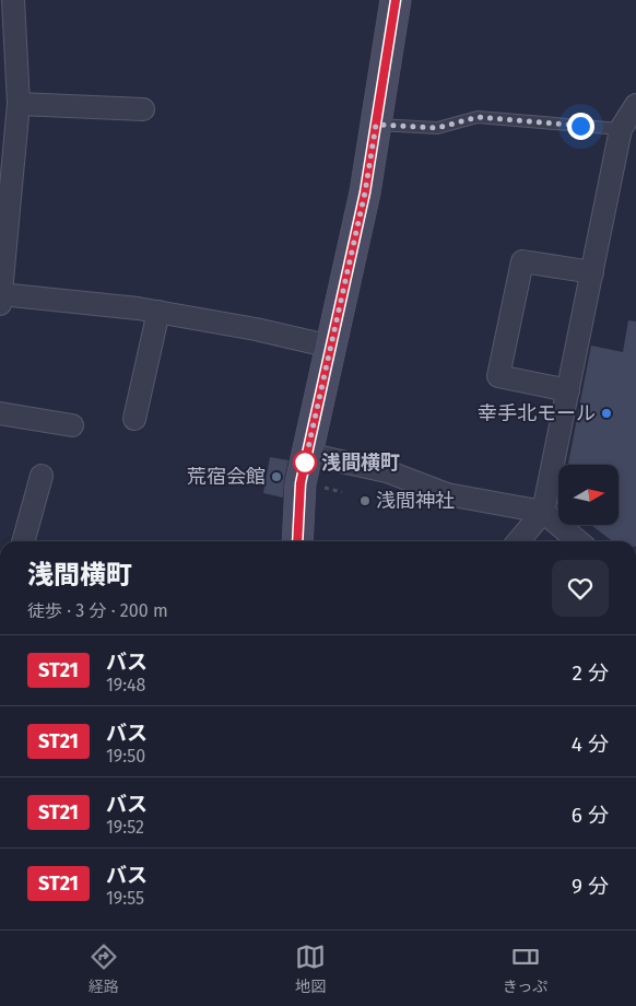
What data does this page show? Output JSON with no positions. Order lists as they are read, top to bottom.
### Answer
{
  "places": [
    "幸手北モール",
    "浅間横町",
    "荒宿会館",
    "浅間神社"
  ],
  "lines": ["bus line ST21"],
  "north": "right",
  "page": {
    "heading": ["浅間横町", "徒歩 · 3 分 · 200 m"],
    "list": [
      {
        "mark": "ST21",
        "name": "バス",
        "note": "19:48",
        "value": "2 分"
      },
      {
        "mark": "ST21",
        "name": "バス",
        "note": "19:50",
        "value": "4 分"
      },
      {
        "mark": "ST21",
        "name": "バス",
        "note": "19:52",
        "value": "6 分"
      },
      {
        "mark": "ST21",
        "name": "バス",
        "note": "19:55",
        "value": "9 分"
      }
    ],
    "tabs": ["経路", "地図", "きっぷ"]
  }
}
